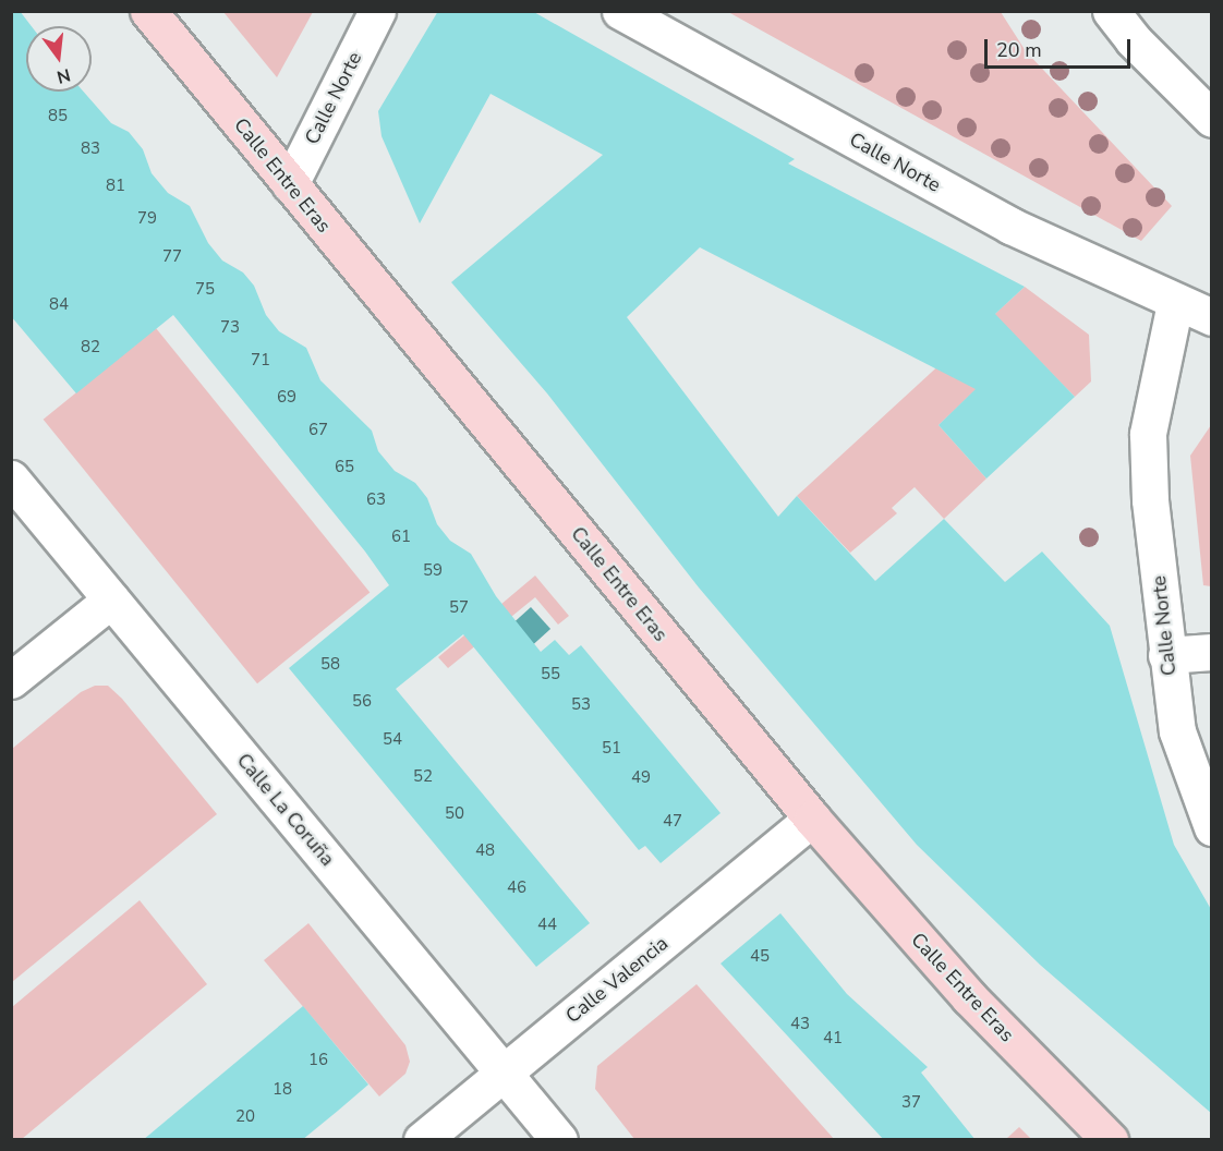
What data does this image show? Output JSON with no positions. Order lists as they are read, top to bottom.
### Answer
{
  "streets": {
    "street": [
      "Calle Norte",
      "Calle Entre Eras",
      "Calle La Coruña",
      "Calle Valencia"
    ]
  },
  "crossings": [
    ["Calle Norte", "Calle Entre Eras"],
    ["Calle Entre Eras", "Calle Valencia"],
    ["Calle La Coruña", "Calle Valencia"]
  ],
  "house_numbers": [
    "85",
    "83",
    "81",
    "79",
    "77",
    "75",
    "84",
    "73",
    "82",
    "71",
    "69",
    "67",
    "65",
    "63",
    "61",
    "59",
    "57",
    "58",
    "55",
    "56",
    "53",
    "54",
    "51",
    "52",
    "49",
    "50",
    "47",
    "48",
    "46",
    "44",
    "45",
    "43",
    "41",
    "16",
    "18",
    "37",
    "20"
  ],
  "scale_bar": "20 m",
  "north": "bottom"
}
